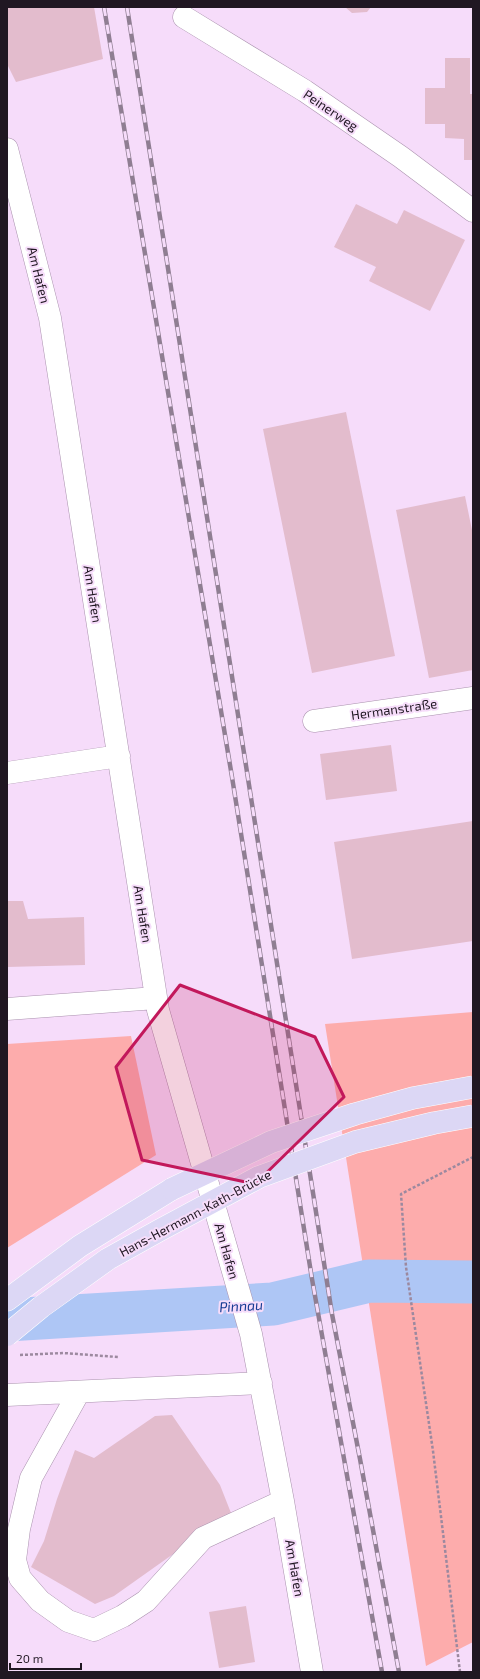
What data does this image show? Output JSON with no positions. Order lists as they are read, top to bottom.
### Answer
{
  "streets": {
    "main road": ["Hans-Hermann-Kath-Brücke"],
    "street": ["Peinerweg", "Am Hafen", "Hermanstraße"]
  },
  "water": ["Pinnau"],
  "scale_bar": "20 m"
}
